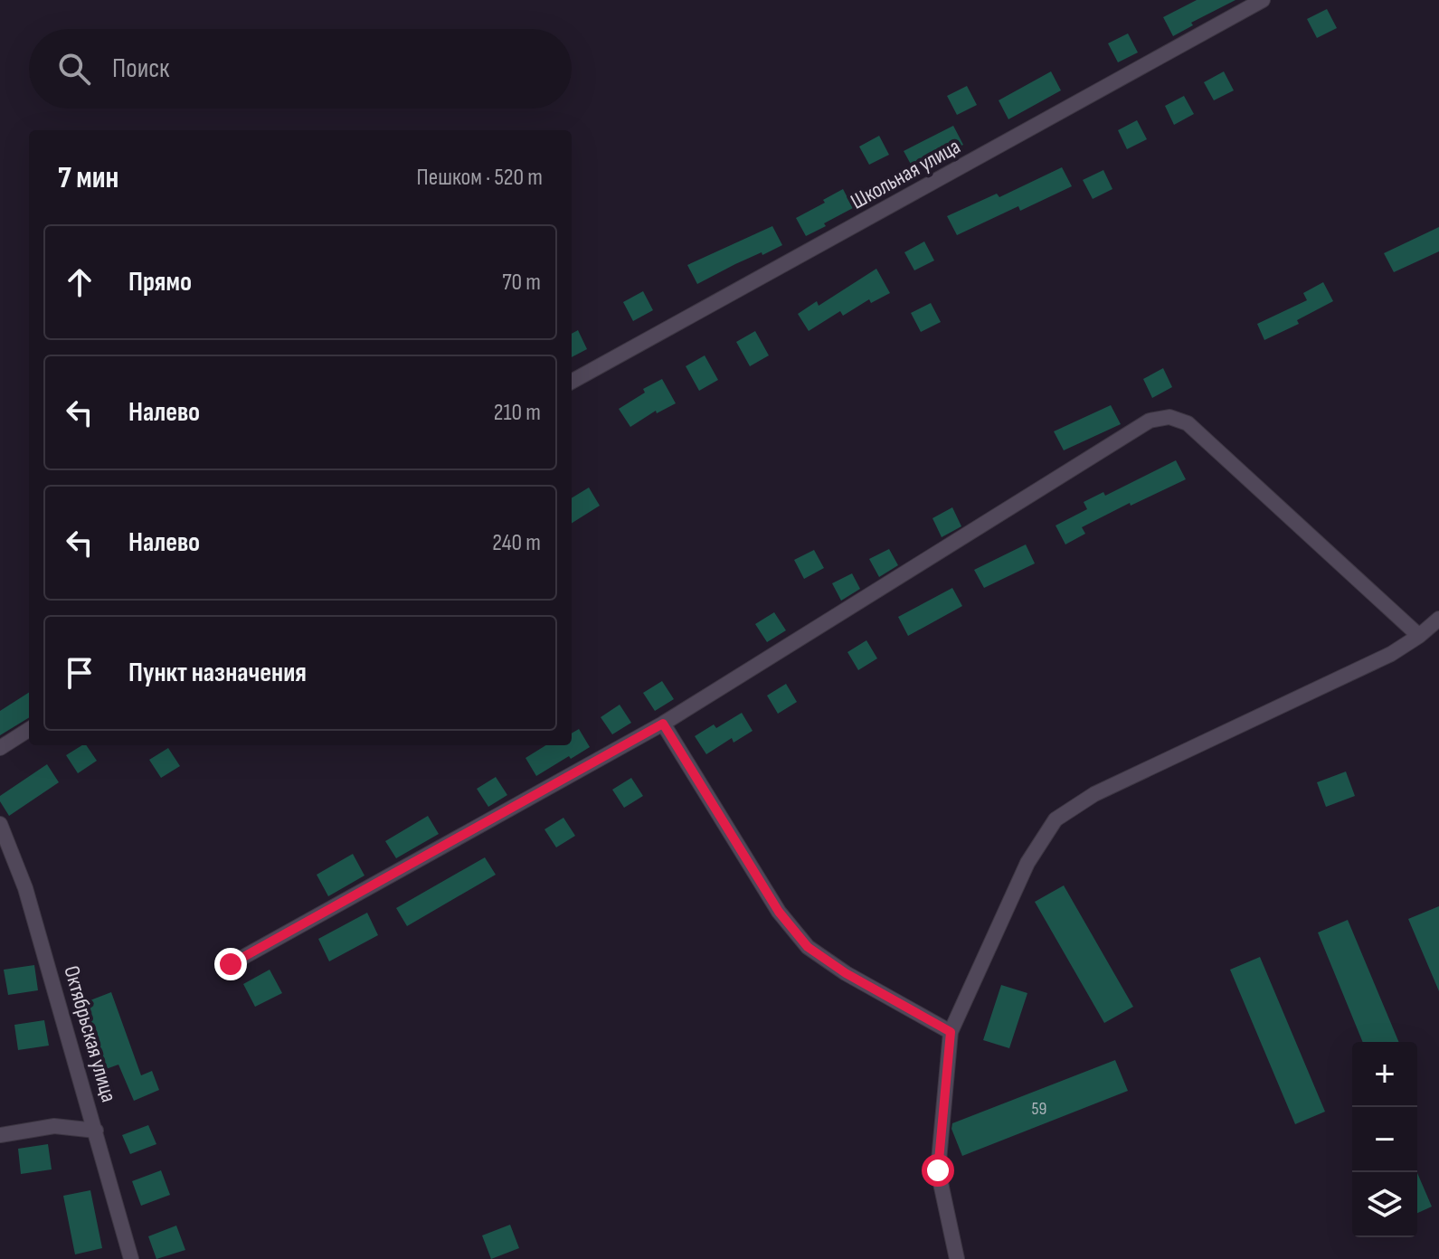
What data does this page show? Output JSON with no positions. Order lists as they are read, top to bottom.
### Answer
{
  "streets": {
    "street": ["Школьная улица", "Октябрьская улица"]
  },
  "house_numbers": ["59"],
  "page": {
    "search": "Поиск",
    "heading": ["7 мин", "Пешком · 520 m"],
    "list": [
      ["Прямо", "70 m"],
      ["Налево", "210 m"],
      ["Налево", "240 m"],
      "Пункт назначения"
    ],
    "map_buttons": ["+", "−"]
  }
}
